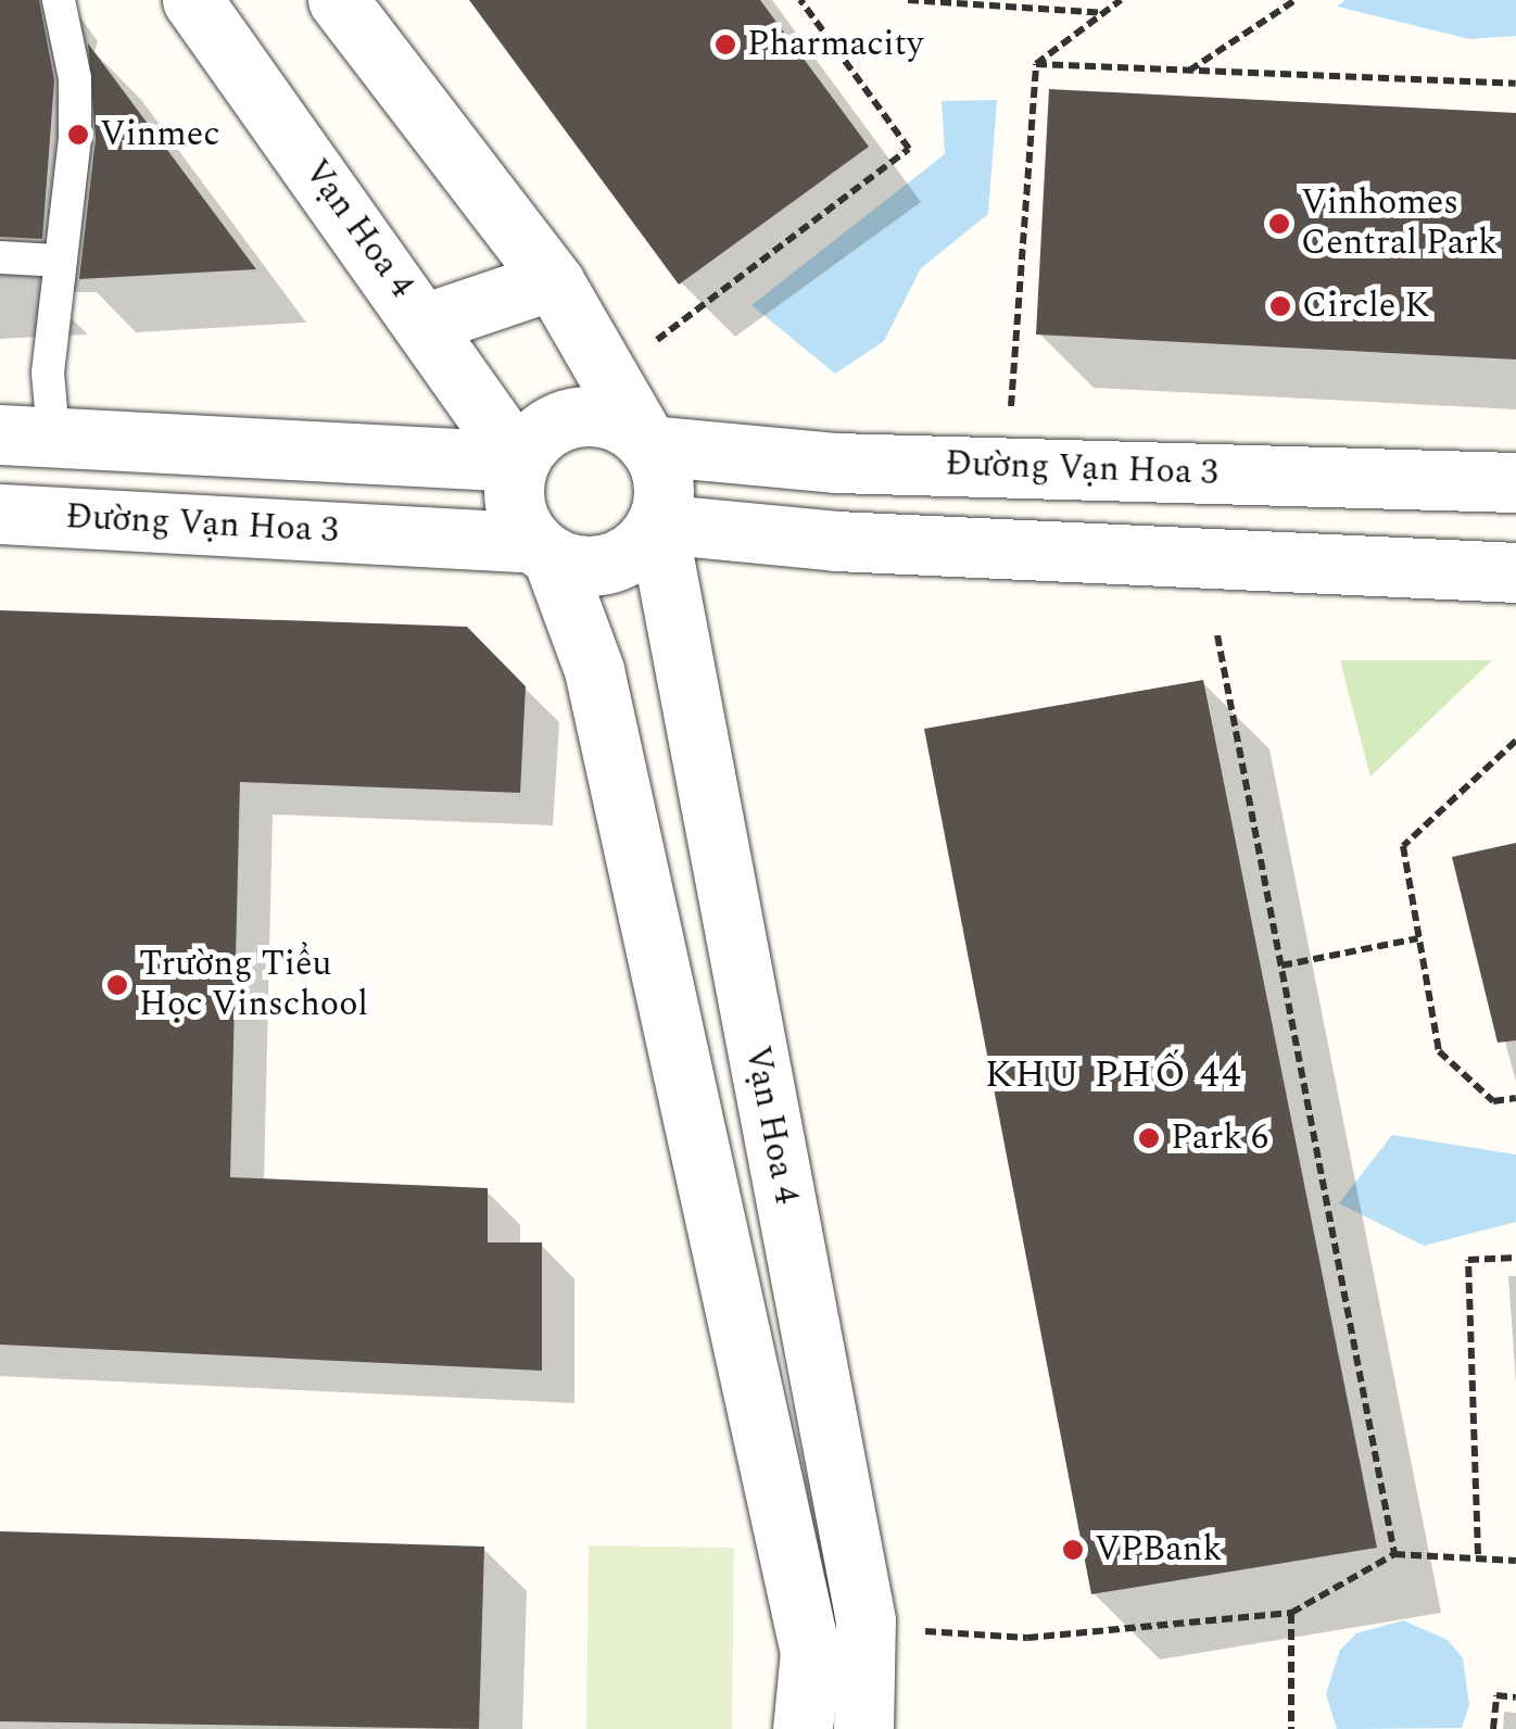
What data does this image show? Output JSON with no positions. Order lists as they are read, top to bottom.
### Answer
{
  "streets": {
    "street": ["Vạn Hoa 4", "Đường Vạn Hoa 3"]
  },
  "crossings": [
    ["Vạn Hoa 4", "Đường Vạn Hoa 3"]
  ],
  "districts": ["KHU PHỐ 44"],
  "places": [
    "Pharmacity",
    "Vinmec",
    "Vinhomes Central Park",
    "Circle K",
    "Trường Tiểu Học Vinschool",
    "Park 6",
    "VPBank"
  ]
}
